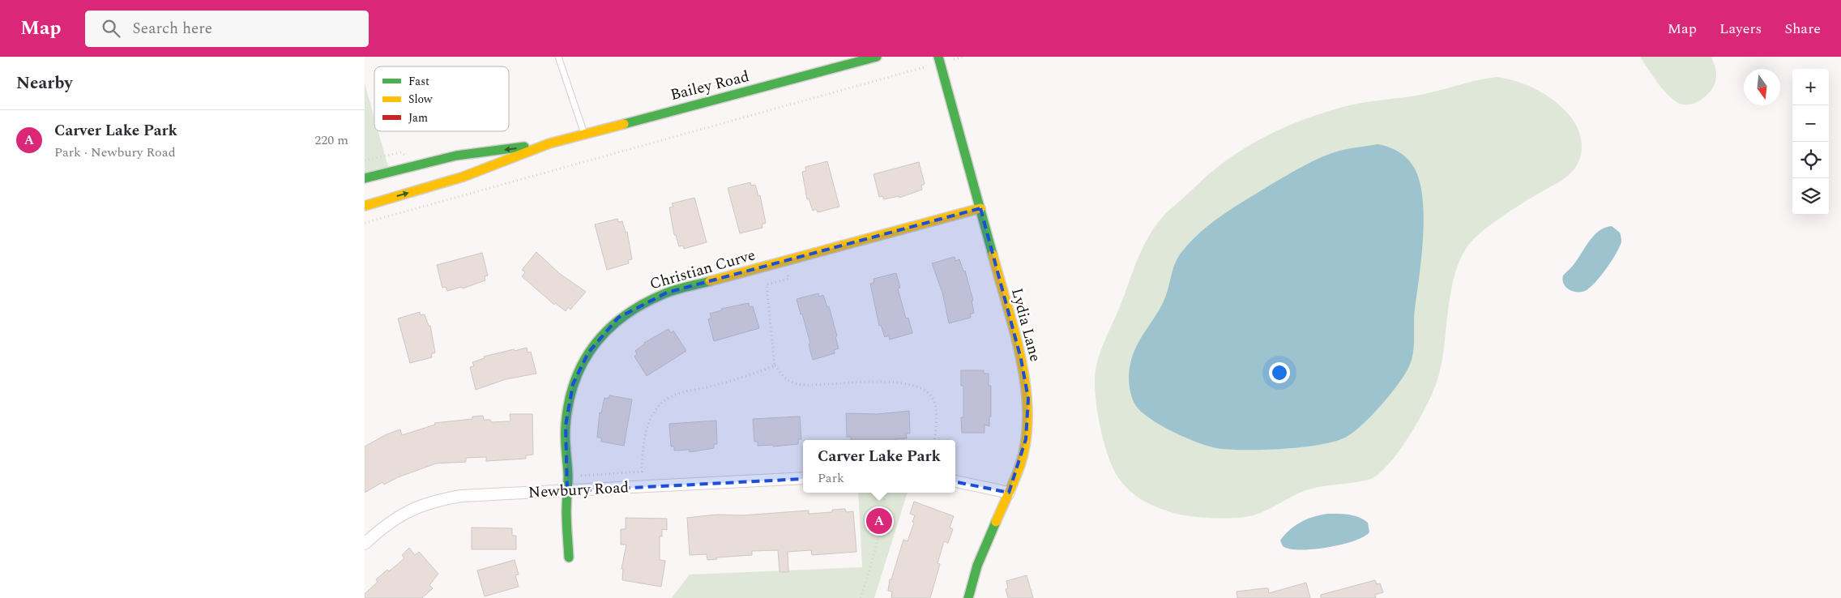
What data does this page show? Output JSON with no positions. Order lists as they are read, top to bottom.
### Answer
{
  "streets": {
    "street": [
      "Bailey Road",
      "Christian Curve",
      "Lydia Lane",
      "Newbury Road"
    ]
  },
  "crossings": [
    ["Christian Curve", "Lydia Lane"],
    ["Christian Curve", "Newbury Road"]
  ],
  "legend": ["Fast", "Slow", "Jam"],
  "north": "bottom",
  "page": {
    "header": "Map",
    "search": "Search here",
    "nav": ["Map", "Layers", "Share"],
    "heading": "Nearby",
    "map_buttons": ["+", "−"],
    "list": [
      {
        "mark": "A",
        "name": "Carver Lake Park",
        "note": "Park · Newbury Road",
        "value": "220 m"
      }
    ],
    "popup": ["Carver Lake Park", "Park"],
    "pins": "A"
  }
}
